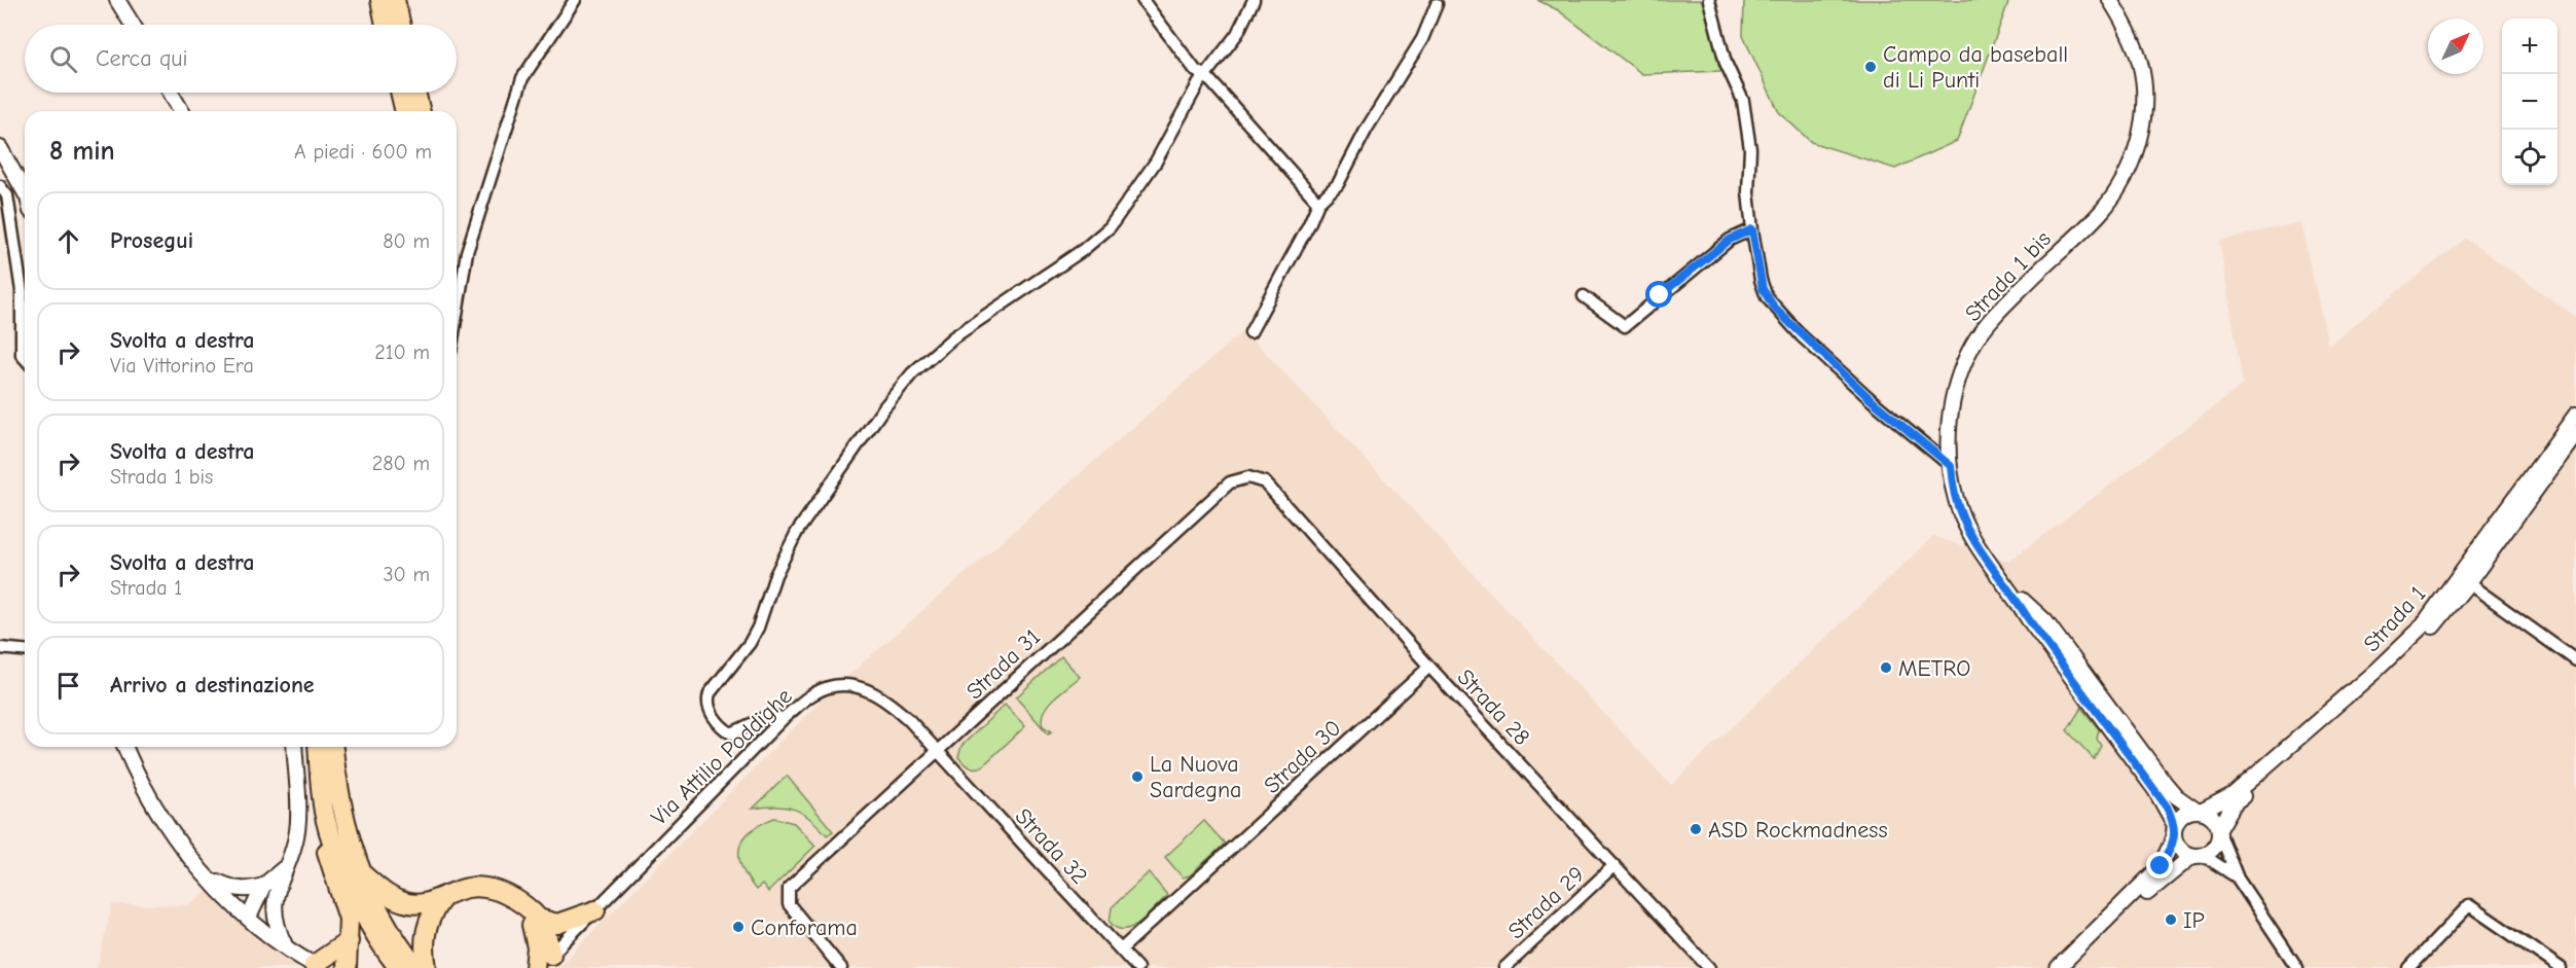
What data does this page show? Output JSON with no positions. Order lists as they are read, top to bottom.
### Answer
{
  "streets": {
    "street": [
      "Strada 1 bis",
      "Strada 1",
      "Strada 31",
      "Strada 28",
      "Via Attilio Poddighe",
      "Strada 30",
      "Strada 32",
      "Strada 29"
    ]
  },
  "crossings": [
    ["Strada 1 bis", "Strada 1"],
    ["Strada 31", "Strada 28"],
    ["Strada 31", "Via Attilio Poddighe"],
    ["Strada 31", "Strada 32"],
    ["Strada 28", "Strada 30"],
    ["Strada 28", "Strada 29"],
    ["Via Attilio Poddighe", "Strada 32"],
    ["Strada 30", "Strada 32"]
  ],
  "places": [
    "Campo da baseball di Li Punti",
    "METRO",
    "La Nuova Sardegna",
    "ASD Rockmadness",
    "IP",
    "Conforama"
  ],
  "north": "top right",
  "page": {
    "map_buttons": ["+", "−"],
    "search": "Cerca qui",
    "heading": ["8 min", "A piedi · 600 m"],
    "list": [
      ["Prosegui", "80 m"],
      ["Svolta a destra", "Via Vittorino Era", "210 m"],
      ["Svolta a destra", "Strada 1 bis", "280 m"],
      ["Svolta a destra", "Strada 1", "30 m"],
      "Arrivo a destinazione"
    ]
  }
}
